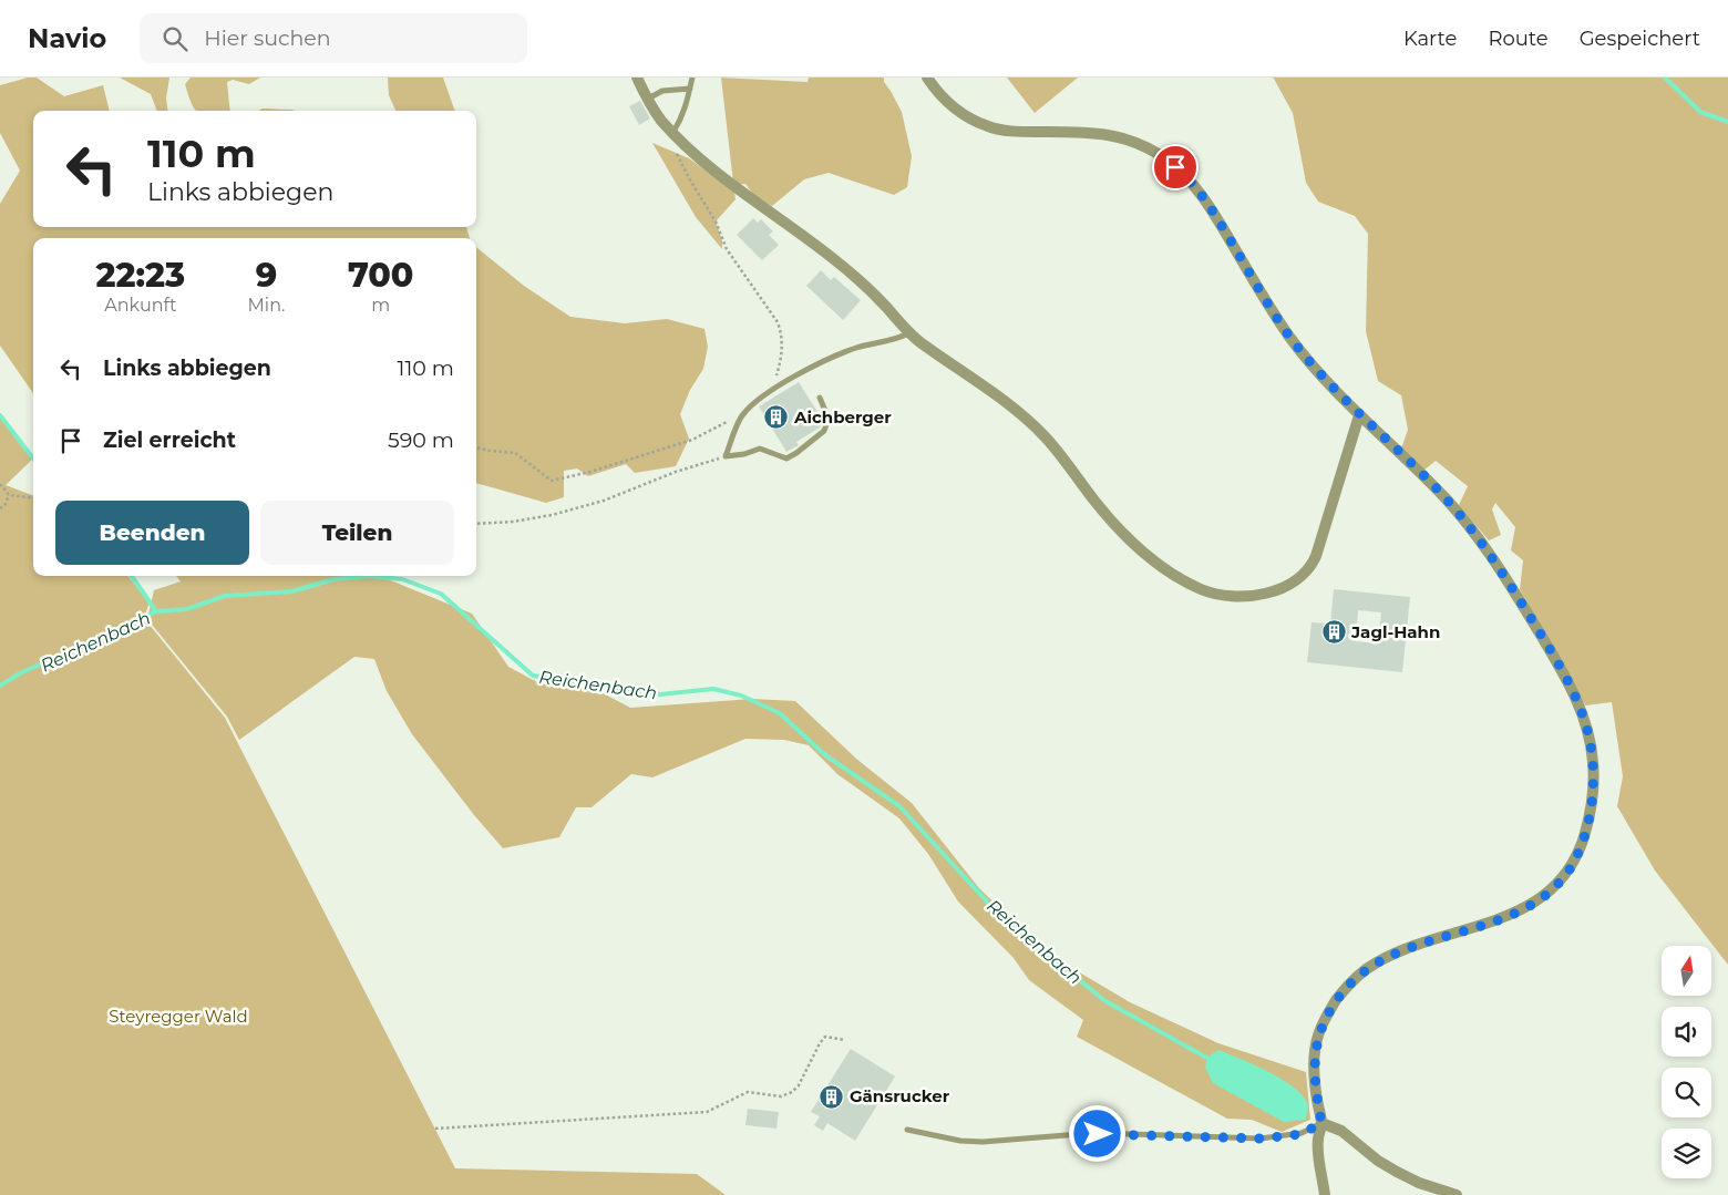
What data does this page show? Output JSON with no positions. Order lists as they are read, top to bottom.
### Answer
{
  "water": ["Reichenbach"],
  "parks": ["Steyregger Wald"],
  "places": {
    "building": ["Aichberger", "Jagl-Hahn", "Gänsrucker"]
  },
  "north": "top",
  "page": {
    "header": "Navio",
    "search": "Hier suchen",
    "nav": ["Karte", "Route", "Gespeichert"],
    "turn": ["110 m", "Links abbiegen"],
    "eta": [
      "22:23",
      "Ankunft",
      "9",
      "Min.",
      "700",
      "m"
    ],
    "list": [
      {
        "name": "Links abbiegen",
        "value": "110 m"
      },
      {
        "name": "Ziel erreicht",
        "value": "590 m"
      }
    ],
    "buttons": ["Beenden", "Teilen"]
  }
}
